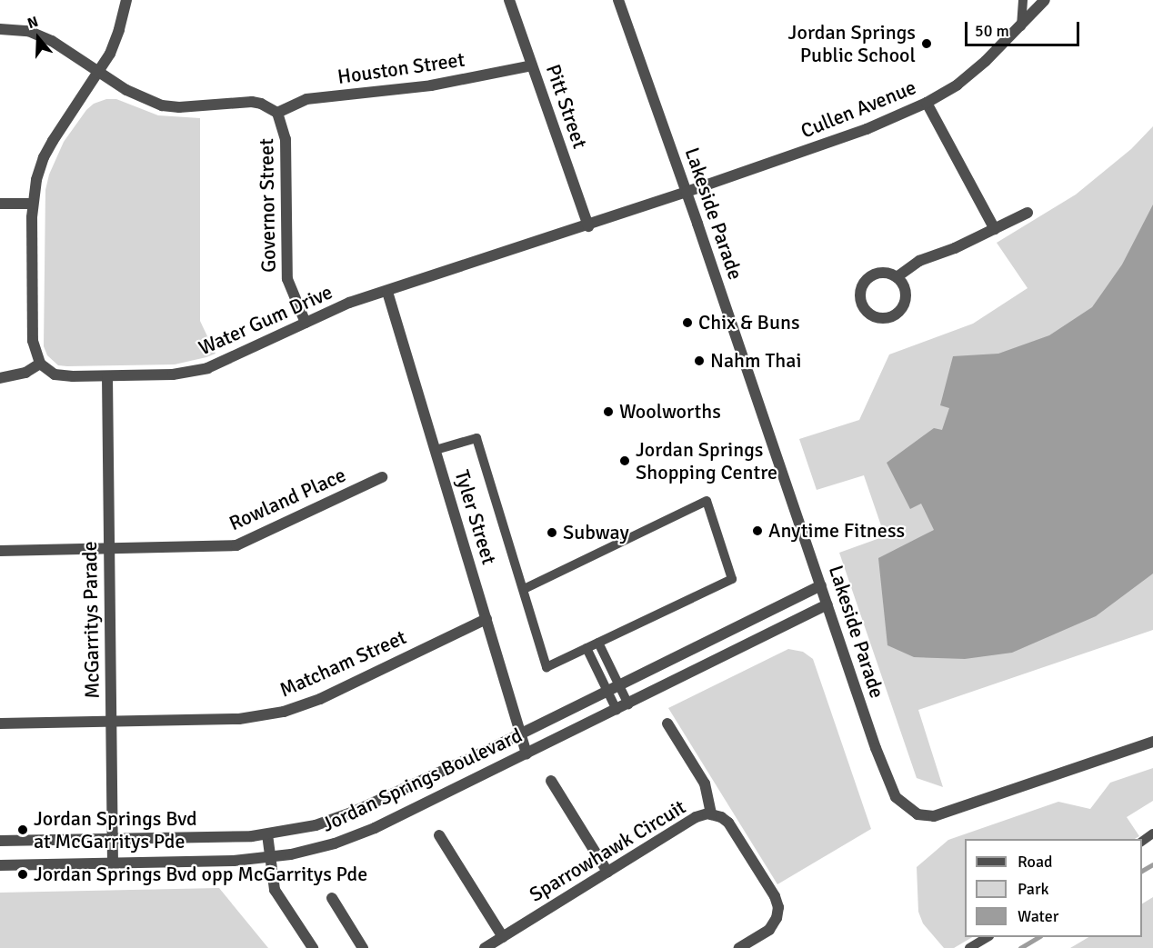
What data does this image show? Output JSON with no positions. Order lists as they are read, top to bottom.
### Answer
{
  "streets": {
    "street": [
      "Houston Street",
      "Pitt Street",
      "Cullen Avenue",
      "Governor Street",
      "Lakeside Parade",
      "Water Gum Drive",
      "Rowland Place",
      "Tyler Street",
      "McGarritys Parade",
      "Matcham Street",
      "Jordan Springs Boulevard",
      "Sparrowhawk Circuit"
    ]
  },
  "crossings": [
    ["Houston Street", "Pitt Street"],
    ["Houston Street", "Governor Street"],
    ["Pitt Street", "Water Gum Drive"],
    ["Cullen Avenue", "Lakeside Parade"],
    ["Cullen Avenue", "Water Gum Drive"],
    ["Governor Street", "Water Gum Drive"],
    ["Lakeside Parade", "Water Gum Drive"],
    ["Lakeside Parade", "Jordan Springs Boulevard"],
    ["Water Gum Drive", "Tyler Street"],
    ["Water Gum Drive", "McGarritys Parade"],
    ["Rowland Place", "McGarritys Parade"],
    ["Tyler Street", "Matcham Street"],
    ["Tyler Street", "Jordan Springs Boulevard"],
    ["McGarritys Parade", "Matcham Street"],
    ["McGarritys Parade", "Jordan Springs Boulevard"]
  ],
  "places": [
    "Jordan Springs Public School",
    "Chix & Buns",
    "Nahm Thai",
    "Woolworths",
    "Jordan Springs Shopping Centre",
    "Anytime Fitness",
    "Subway",
    "Jordan Springs Bvd at McGarritys Pde",
    "Jordan Springs Bvd opp McGarritys Pde"
  ],
  "legend": ["Road", "Park", "Water"],
  "scale_bar": "50 m",
  "north": "top"
}
